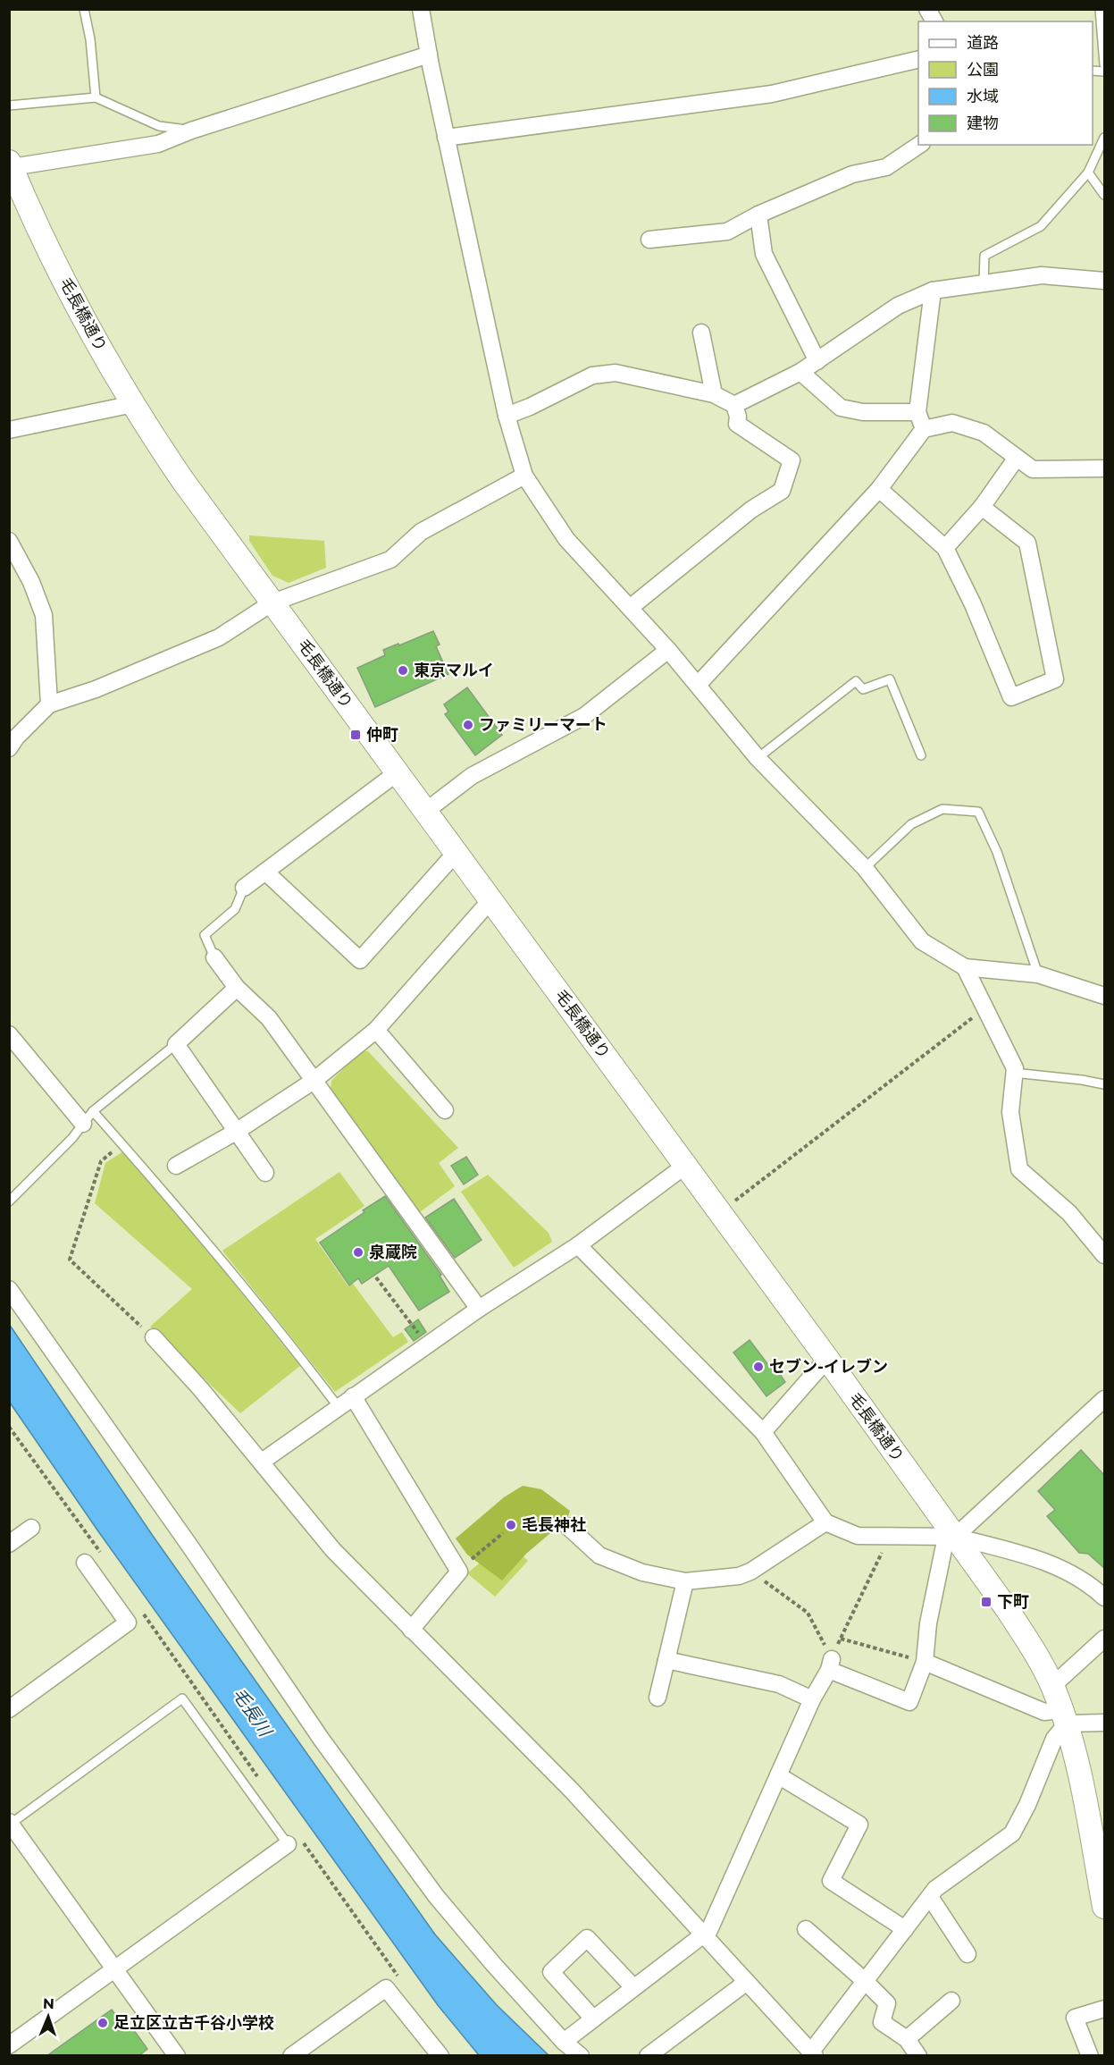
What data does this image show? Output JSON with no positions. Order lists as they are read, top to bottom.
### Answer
{
  "streets": {
    "street": ["毛長橋通り"]
  },
  "water": ["毛長川"],
  "places": {
    "other": [
      "東京マルイ",
      "ファミリーマート",
      "泉蔵院",
      "セブン-イレブン",
      "毛長神社",
      "足立区立古千谷小学校"
    ],
    "transit": ["仲町", "下町"]
  },
  "legend": [
    "道路",
    "公園",
    "水域",
    "建物"
  ],
  "north": "top"
}
